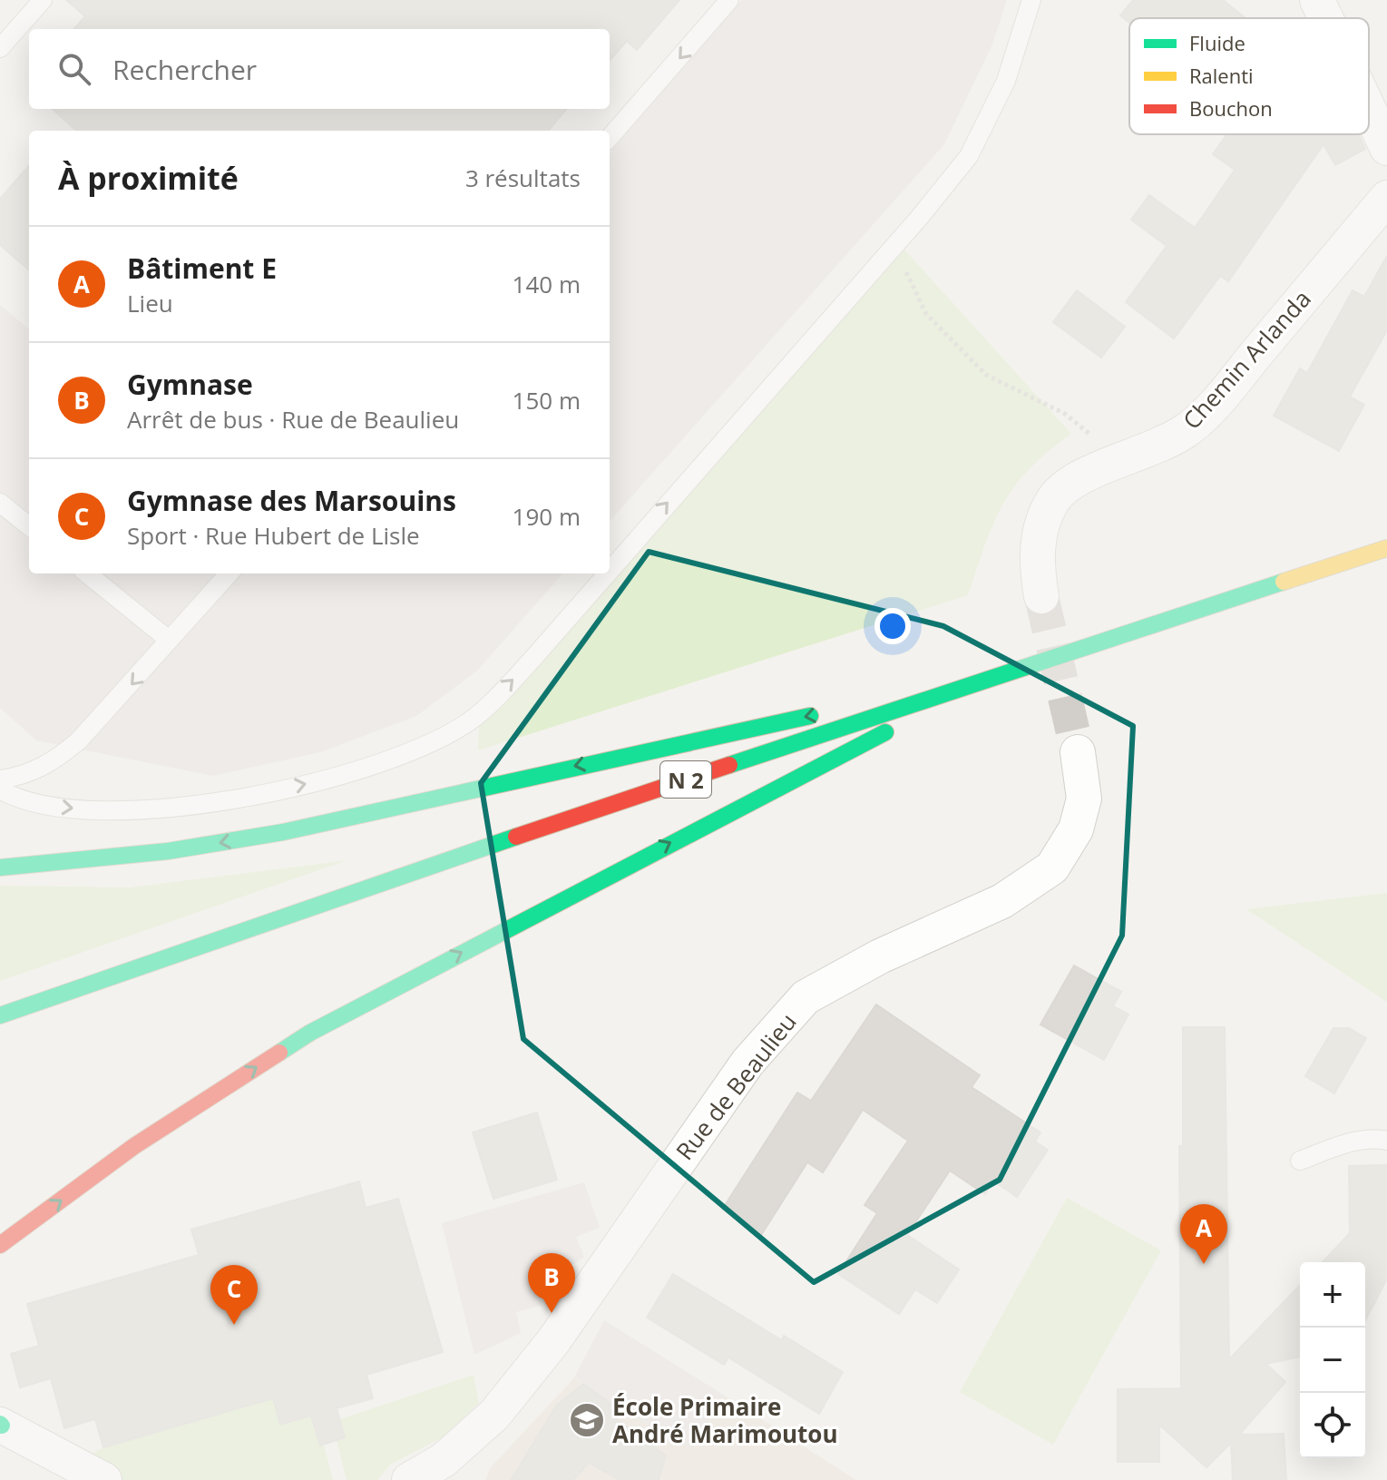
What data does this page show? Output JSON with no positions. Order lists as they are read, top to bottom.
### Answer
{
  "streets": {
    "highway": ["N 2"],
    "street": ["Chemin Arlanda", "Rue de Beaulieu"]
  },
  "places": {
    "school or university": ["École Primaire André Marimoutou"]
  },
  "legend": ["Fluide", "Ralenti", "Bouchon"],
  "page": {
    "search": "Rechercher",
    "heading": ["À proximité", "3 résultats"],
    "list": [
      {
        "mark": "A",
        "name": "Bâtiment E",
        "note": "Lieu",
        "value": "140 m"
      },
      {
        "mark": "B",
        "name": "Gymnase",
        "note": "Arrêt de bus · Rue de Beaulieu",
        "value": "150 m"
      },
      {
        "mark": "C",
        "name": "Gymnase des Marsouins",
        "note": "Sport · Rue Hubert de Lisle",
        "value": "190 m"
      }
    ],
    "pins": ["A", "B", "C"],
    "map_buttons": ["+", "−"]
  }
}
